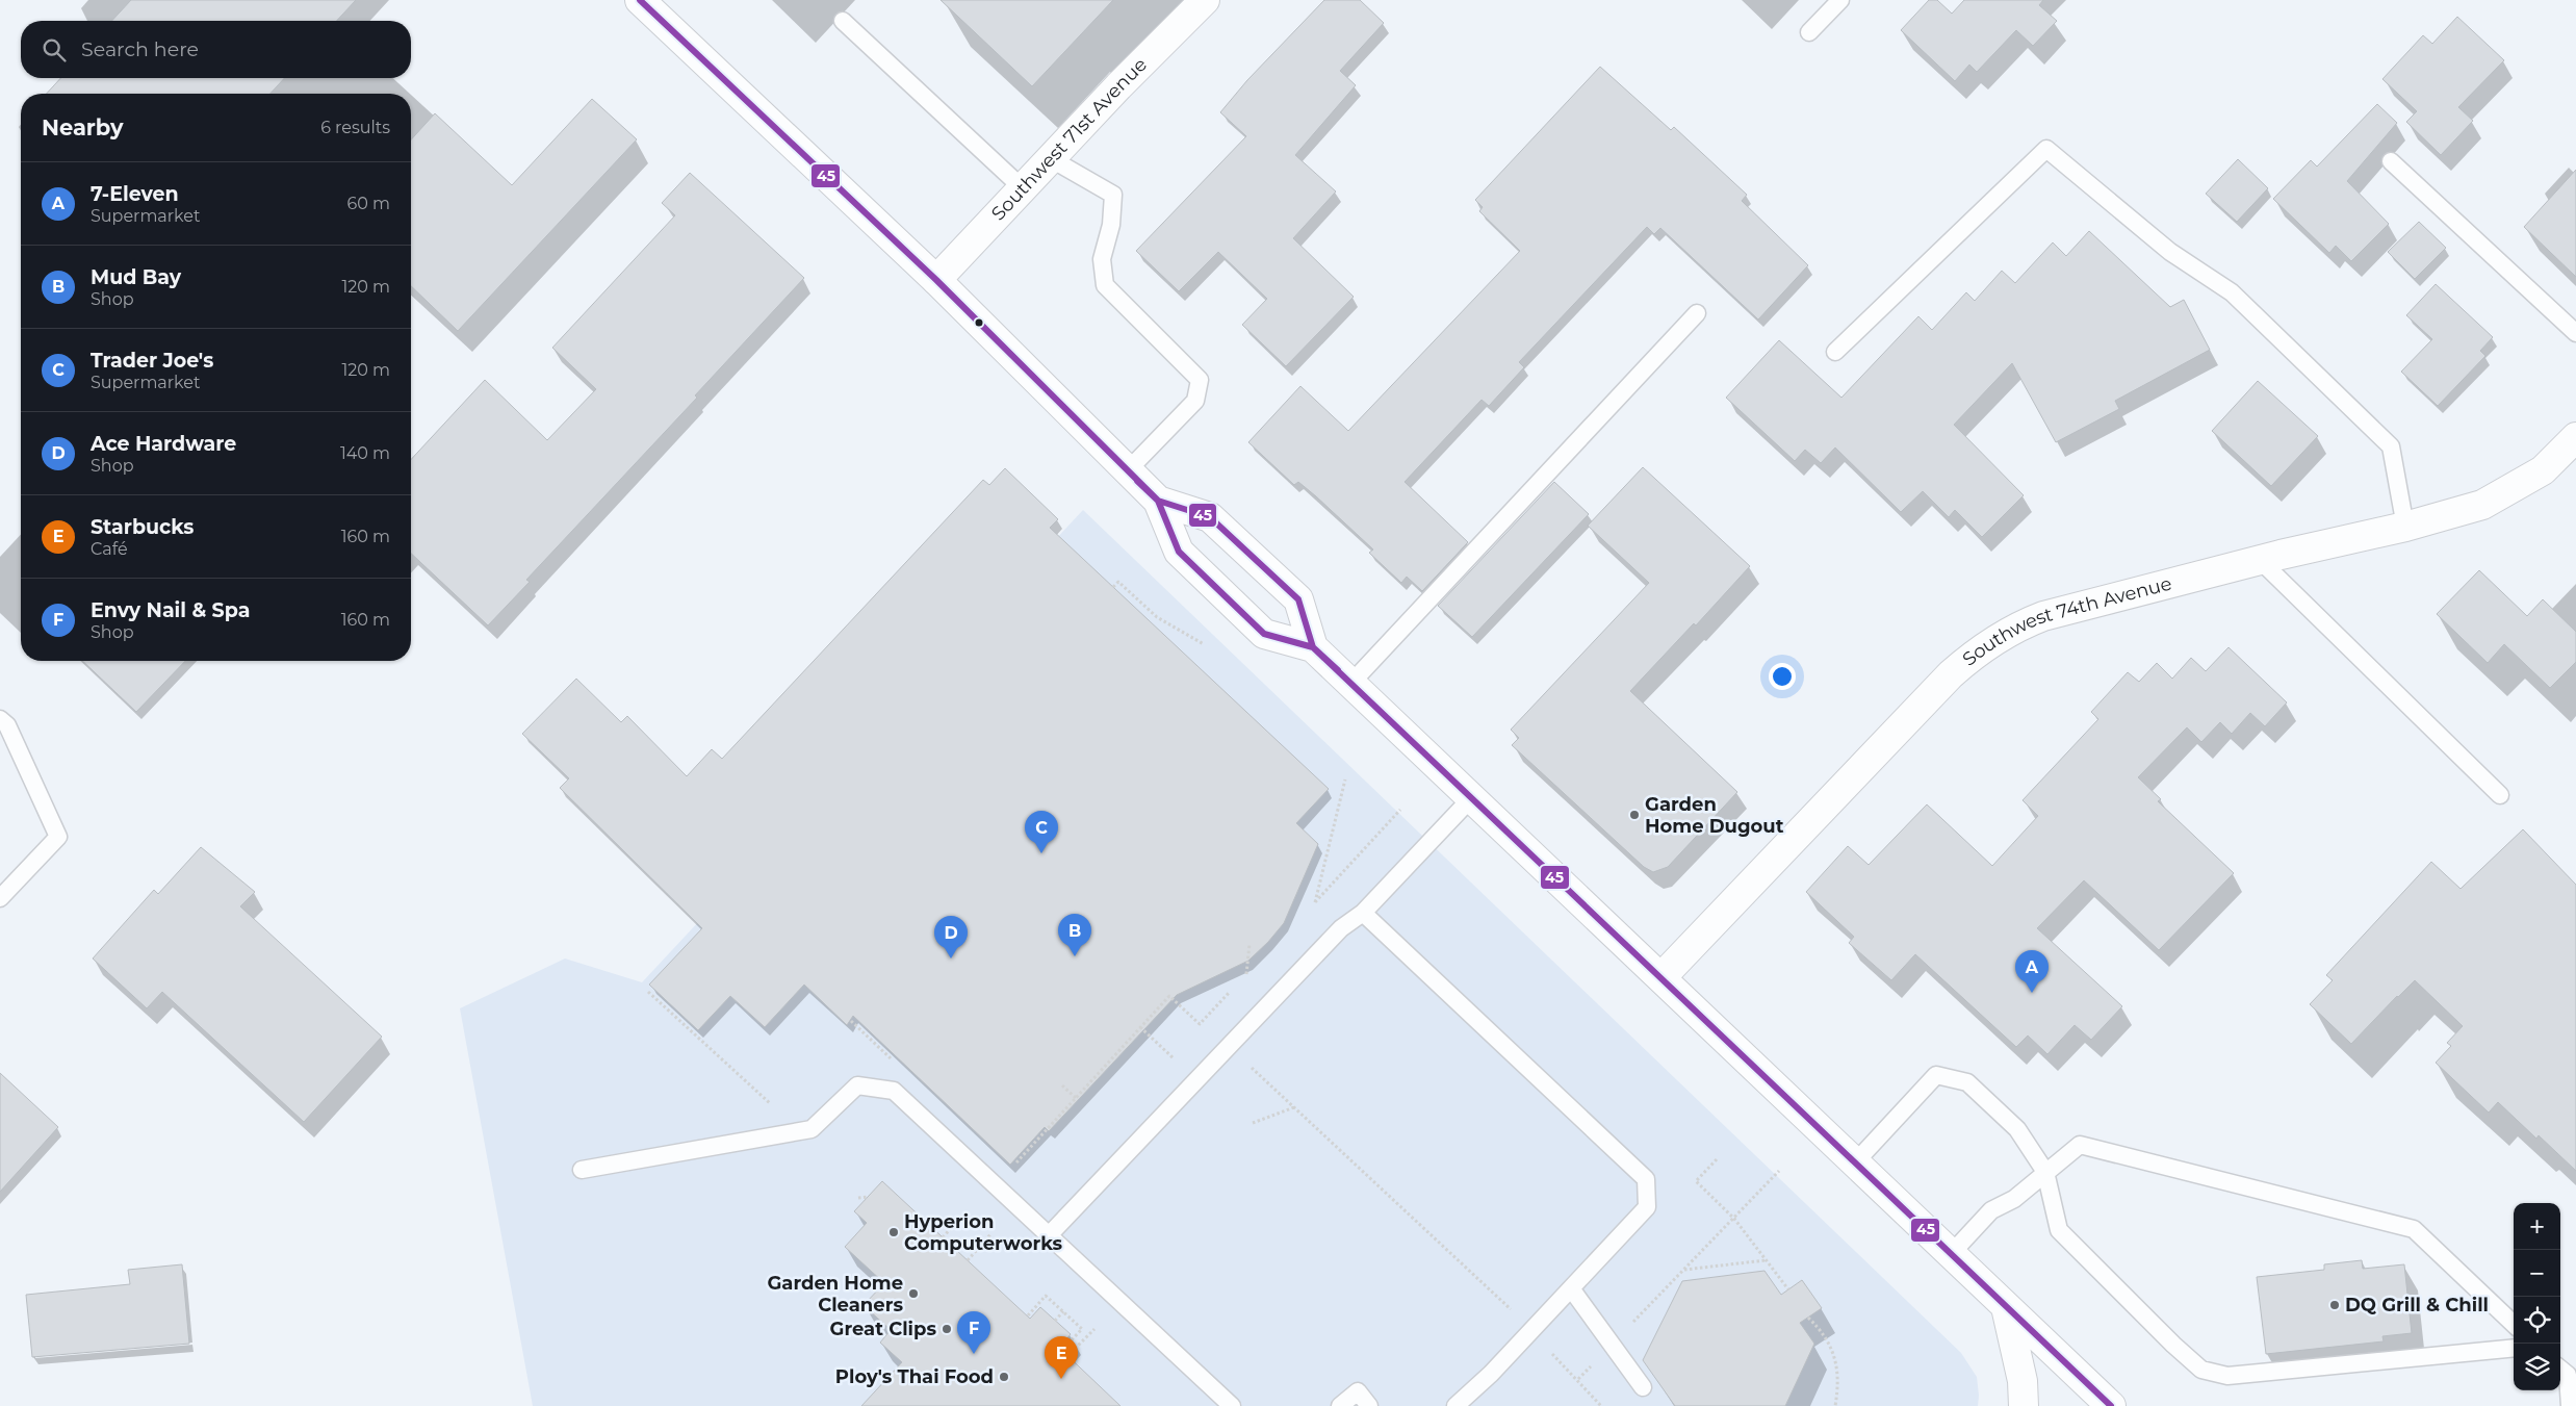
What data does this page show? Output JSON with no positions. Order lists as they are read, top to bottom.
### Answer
{
  "streets": {
    "main road": ["Southwest 71st Avenue", "Southwest 74th Avenue"]
  },
  "places": [
    "Garden Home Dugout",
    "Hyperion Computerworks",
    "Garden Home Cleaners",
    "DQ Grill & Chill",
    "Great Clips",
    "Ploy's Thai Food"
  ],
  "lines": ["transit line 45"],
  "page": {
    "search": "Search here",
    "heading": ["Nearby", "6 results"],
    "list": [
      {
        "mark": "A",
        "name": "7-Eleven",
        "note": "Supermarket",
        "value": "60 m"
      },
      {
        "mark": "B",
        "name": "Mud Bay",
        "note": "Shop",
        "value": "120 m"
      },
      {
        "mark": "C",
        "name": "Trader Joe's",
        "note": "Supermarket",
        "value": "120 m"
      },
      {
        "mark": "D",
        "name": "Ace Hardware",
        "note": "Shop",
        "value": "140 m"
      },
      {
        "mark": "E",
        "name": "Starbucks",
        "note": "Café",
        "value": "160 m"
      },
      {
        "mark": "F",
        "name": "Envy Nail & Spa",
        "note": "Shop",
        "value": "160 m"
      }
    ],
    "pins": [
      "C",
      "B",
      "D",
      "A",
      "F",
      "E"
    ],
    "map_buttons": ["+", "−"]
  }
}
